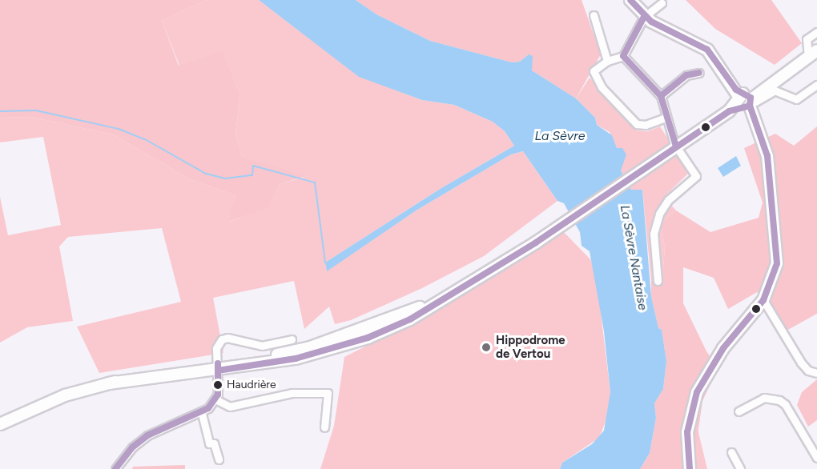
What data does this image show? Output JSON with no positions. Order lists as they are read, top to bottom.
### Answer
{
  "water": ["La Sèvre", "La Sèvre Nantaise"],
  "places": ["Hippodrome de Vertou", "Haudrière"]
}
